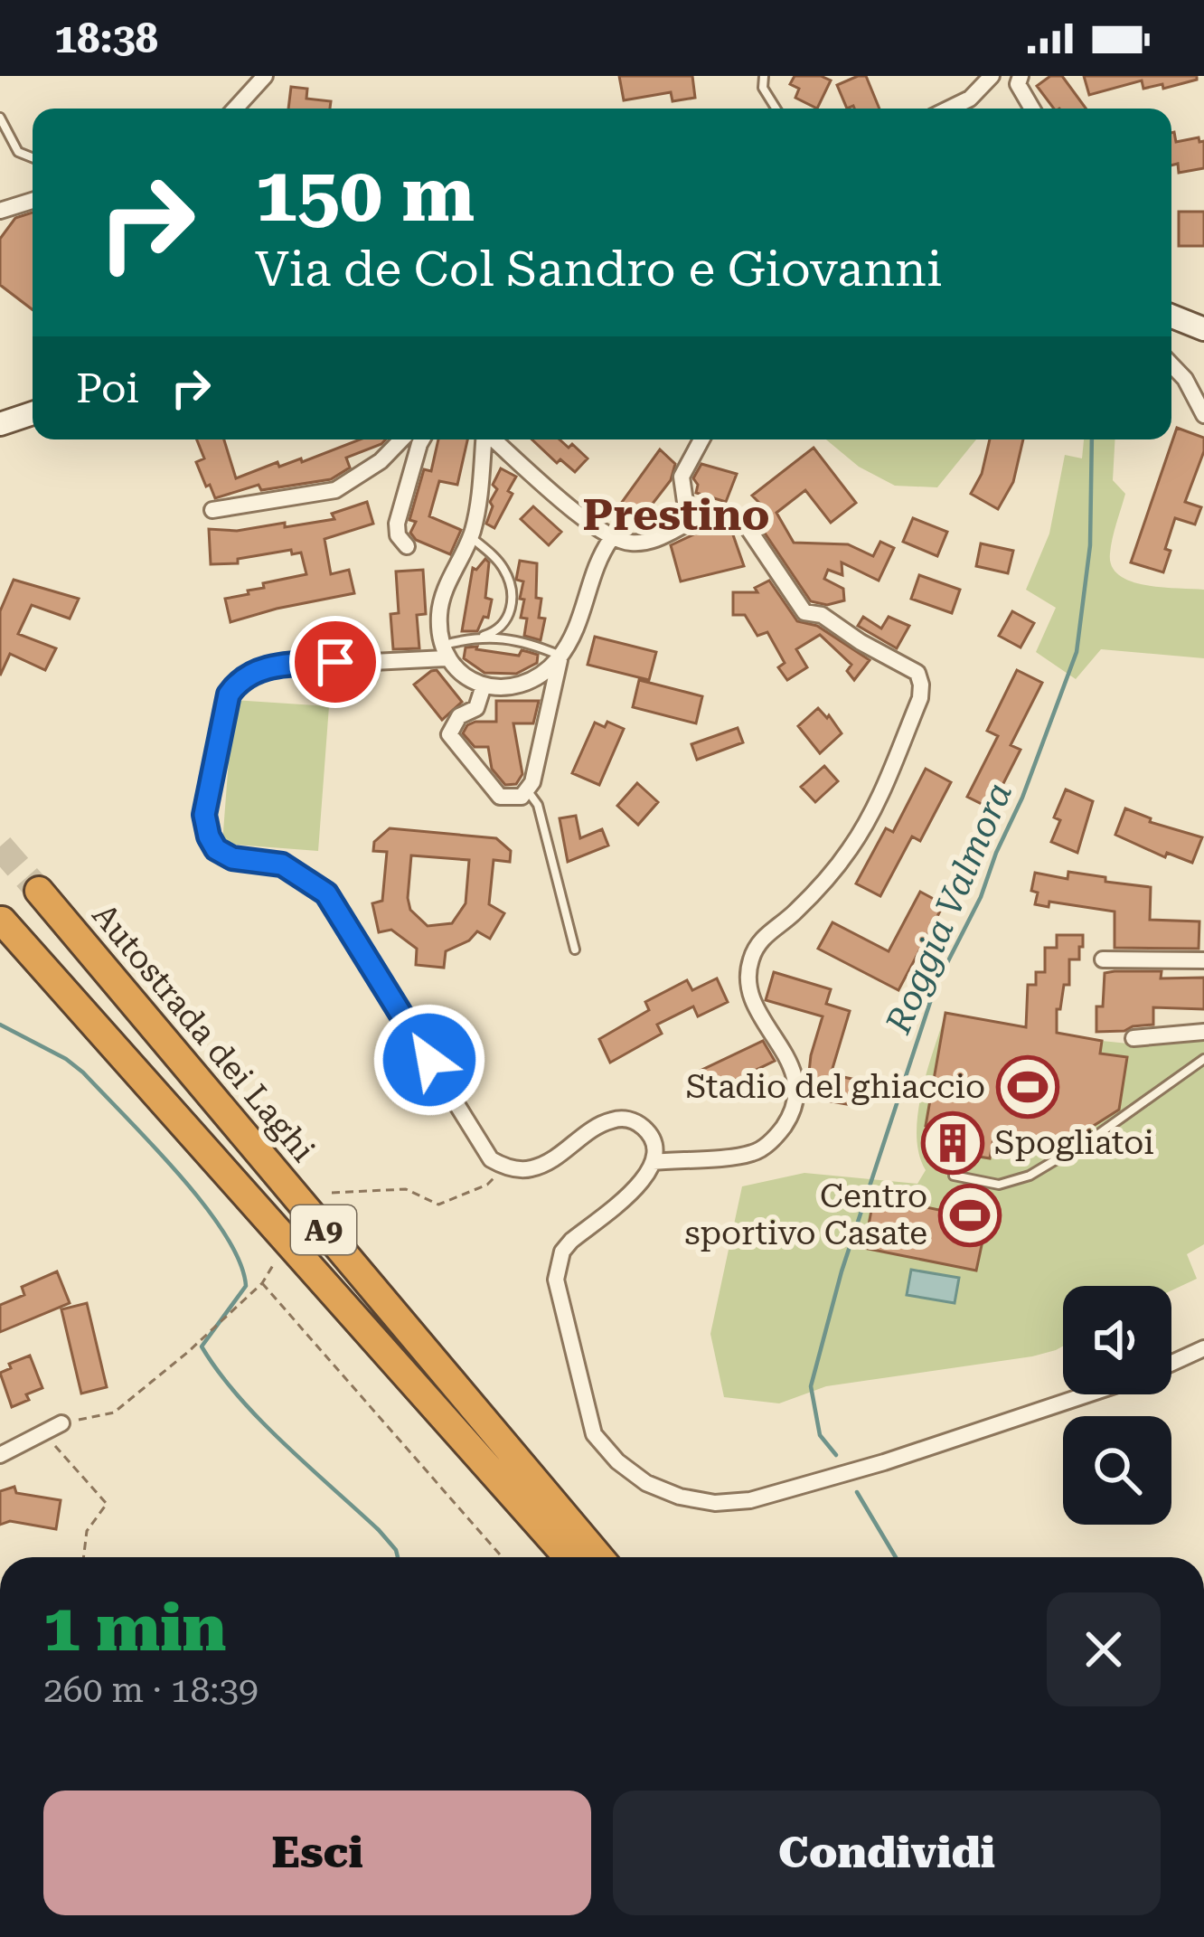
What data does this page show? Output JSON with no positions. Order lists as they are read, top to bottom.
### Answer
{
  "streets": {
    "highway": ["Autostrada dei Laghi", "A9"]
  },
  "districts": ["Prestino"],
  "water": ["Roggia Valmora"],
  "places": {
    "sports": ["Stadio del ghiaccio", "Centro sportivo Casate"],
    "building": ["Spogliatoi"]
  },
  "page": {
    "status": "18:38",
    "turn": ["150 m", "Via de Col Sandro e Giovanni"],
    "then": "Poi",
    "heading": ["1 min", "260 m · 18:39"],
    "buttons": ["Esci", "Condividi"]
  }
}
